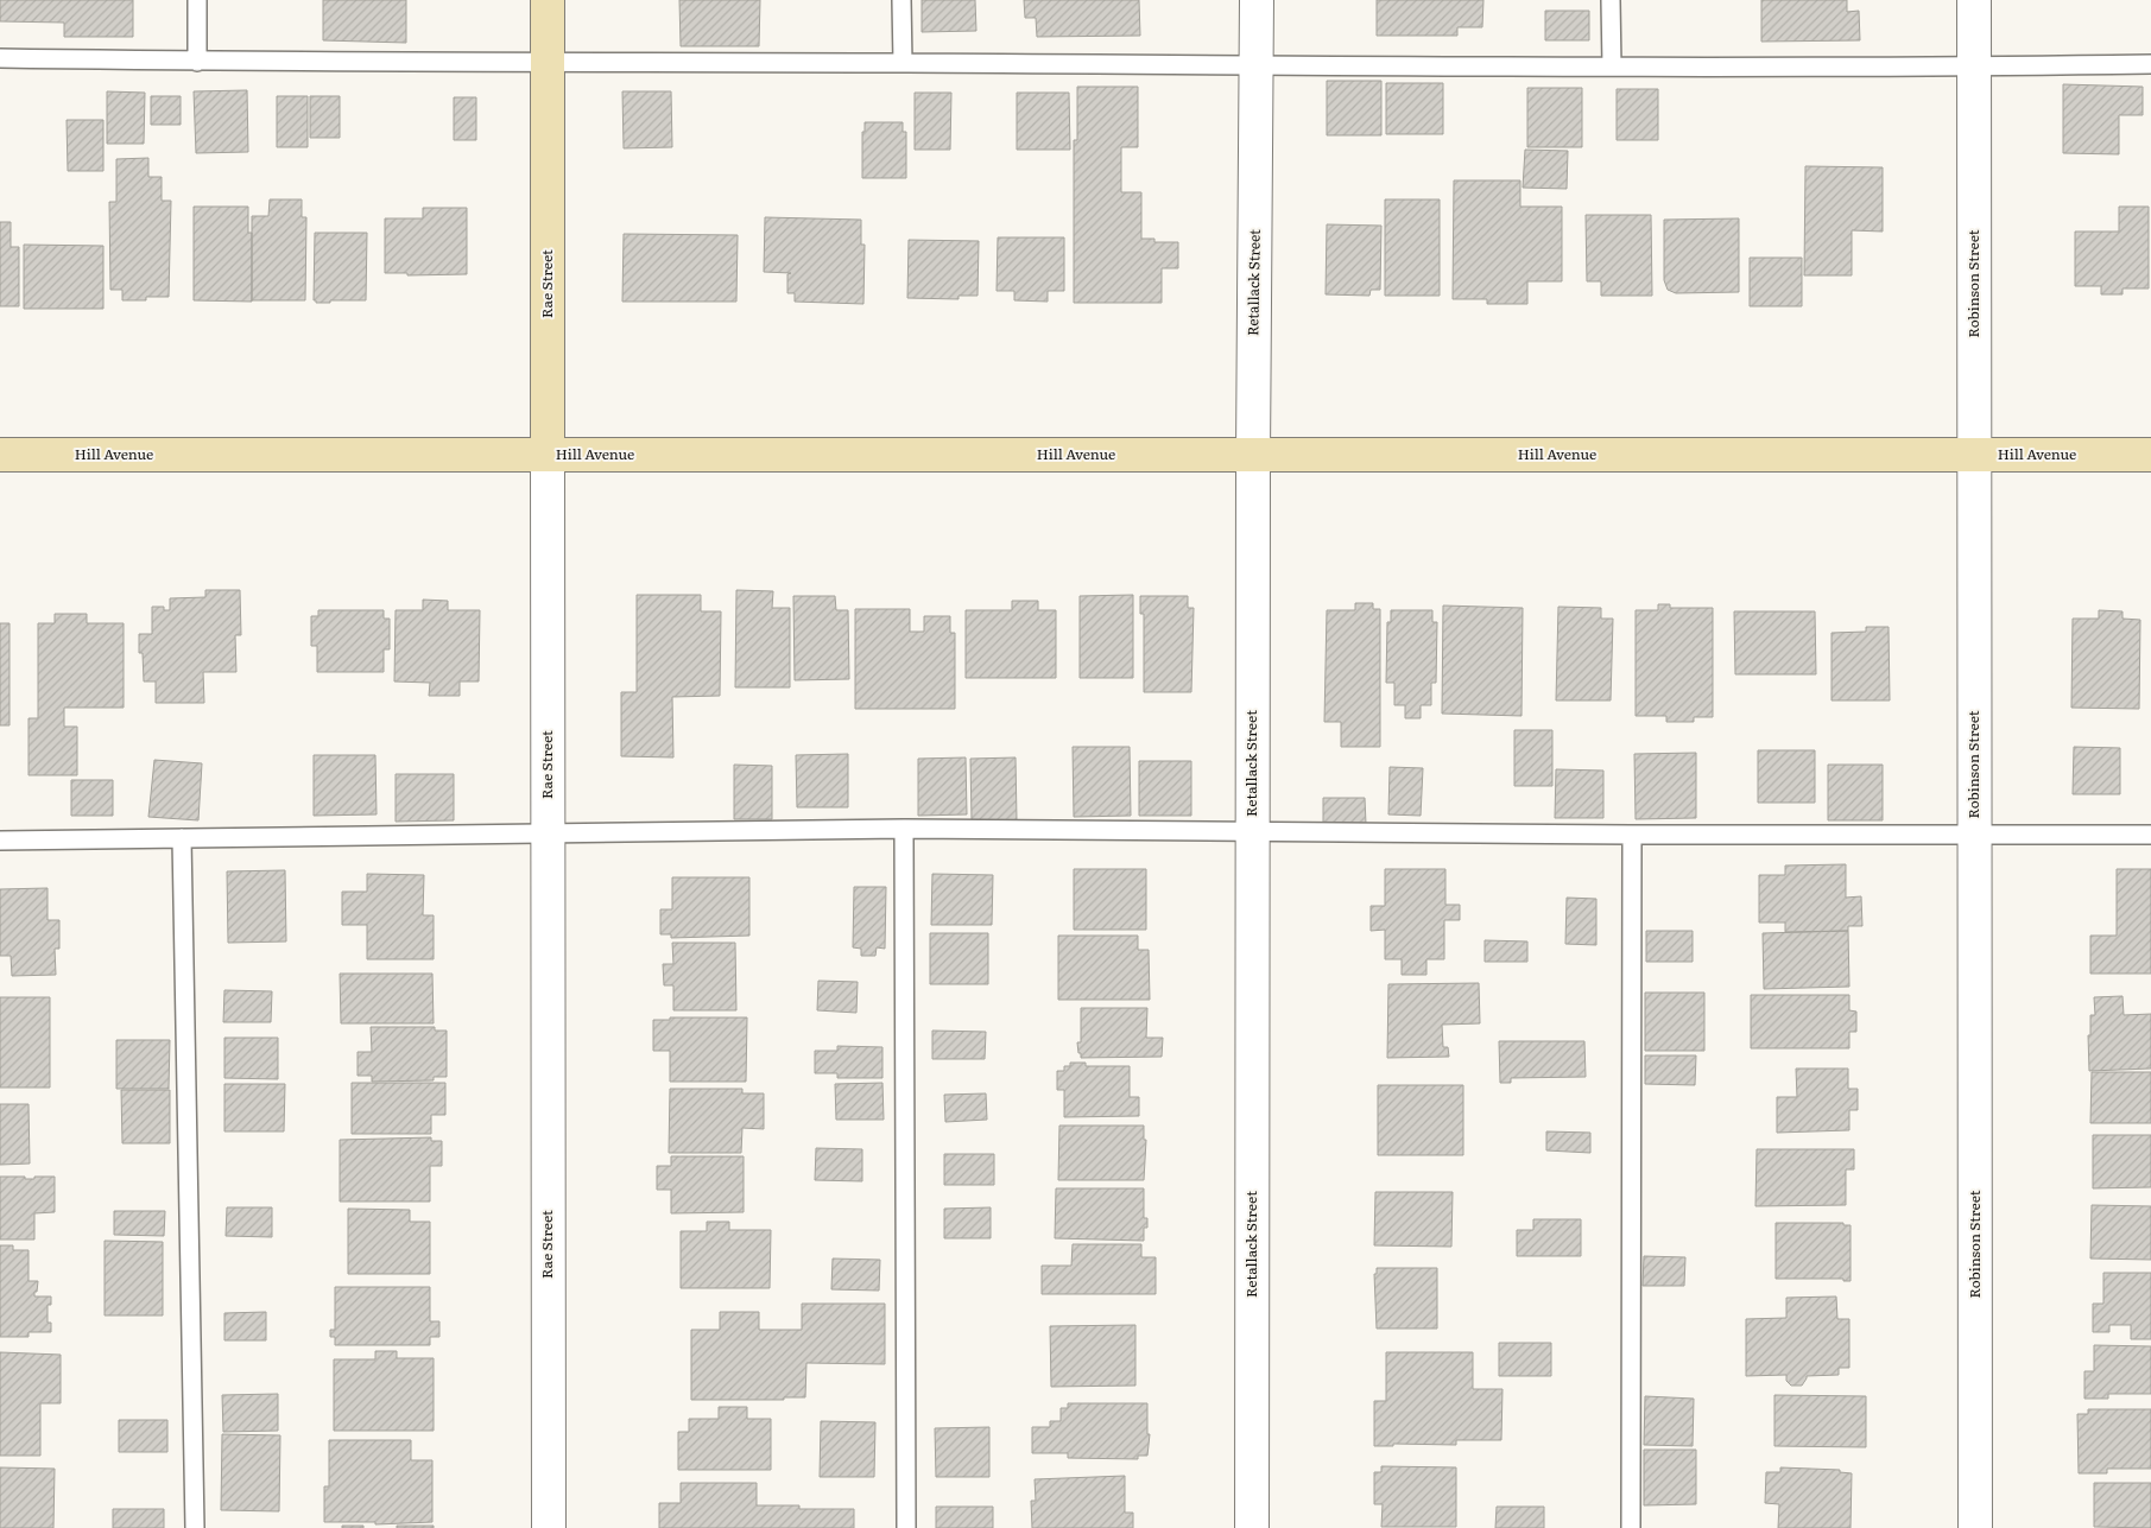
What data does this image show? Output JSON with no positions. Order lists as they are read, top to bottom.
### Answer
{
  "streets": {
    "street": [
      "Retallack Street",
      "Rae Street",
      "Robinson Street",
      "Hill Avenue"
    ]
  },
  "crossings": [
    ["Retallack Street", "Hill Avenue"],
    ["Rae Street", "Hill Avenue"],
    ["Robinson Street", "Hill Avenue"]
  ]
}
